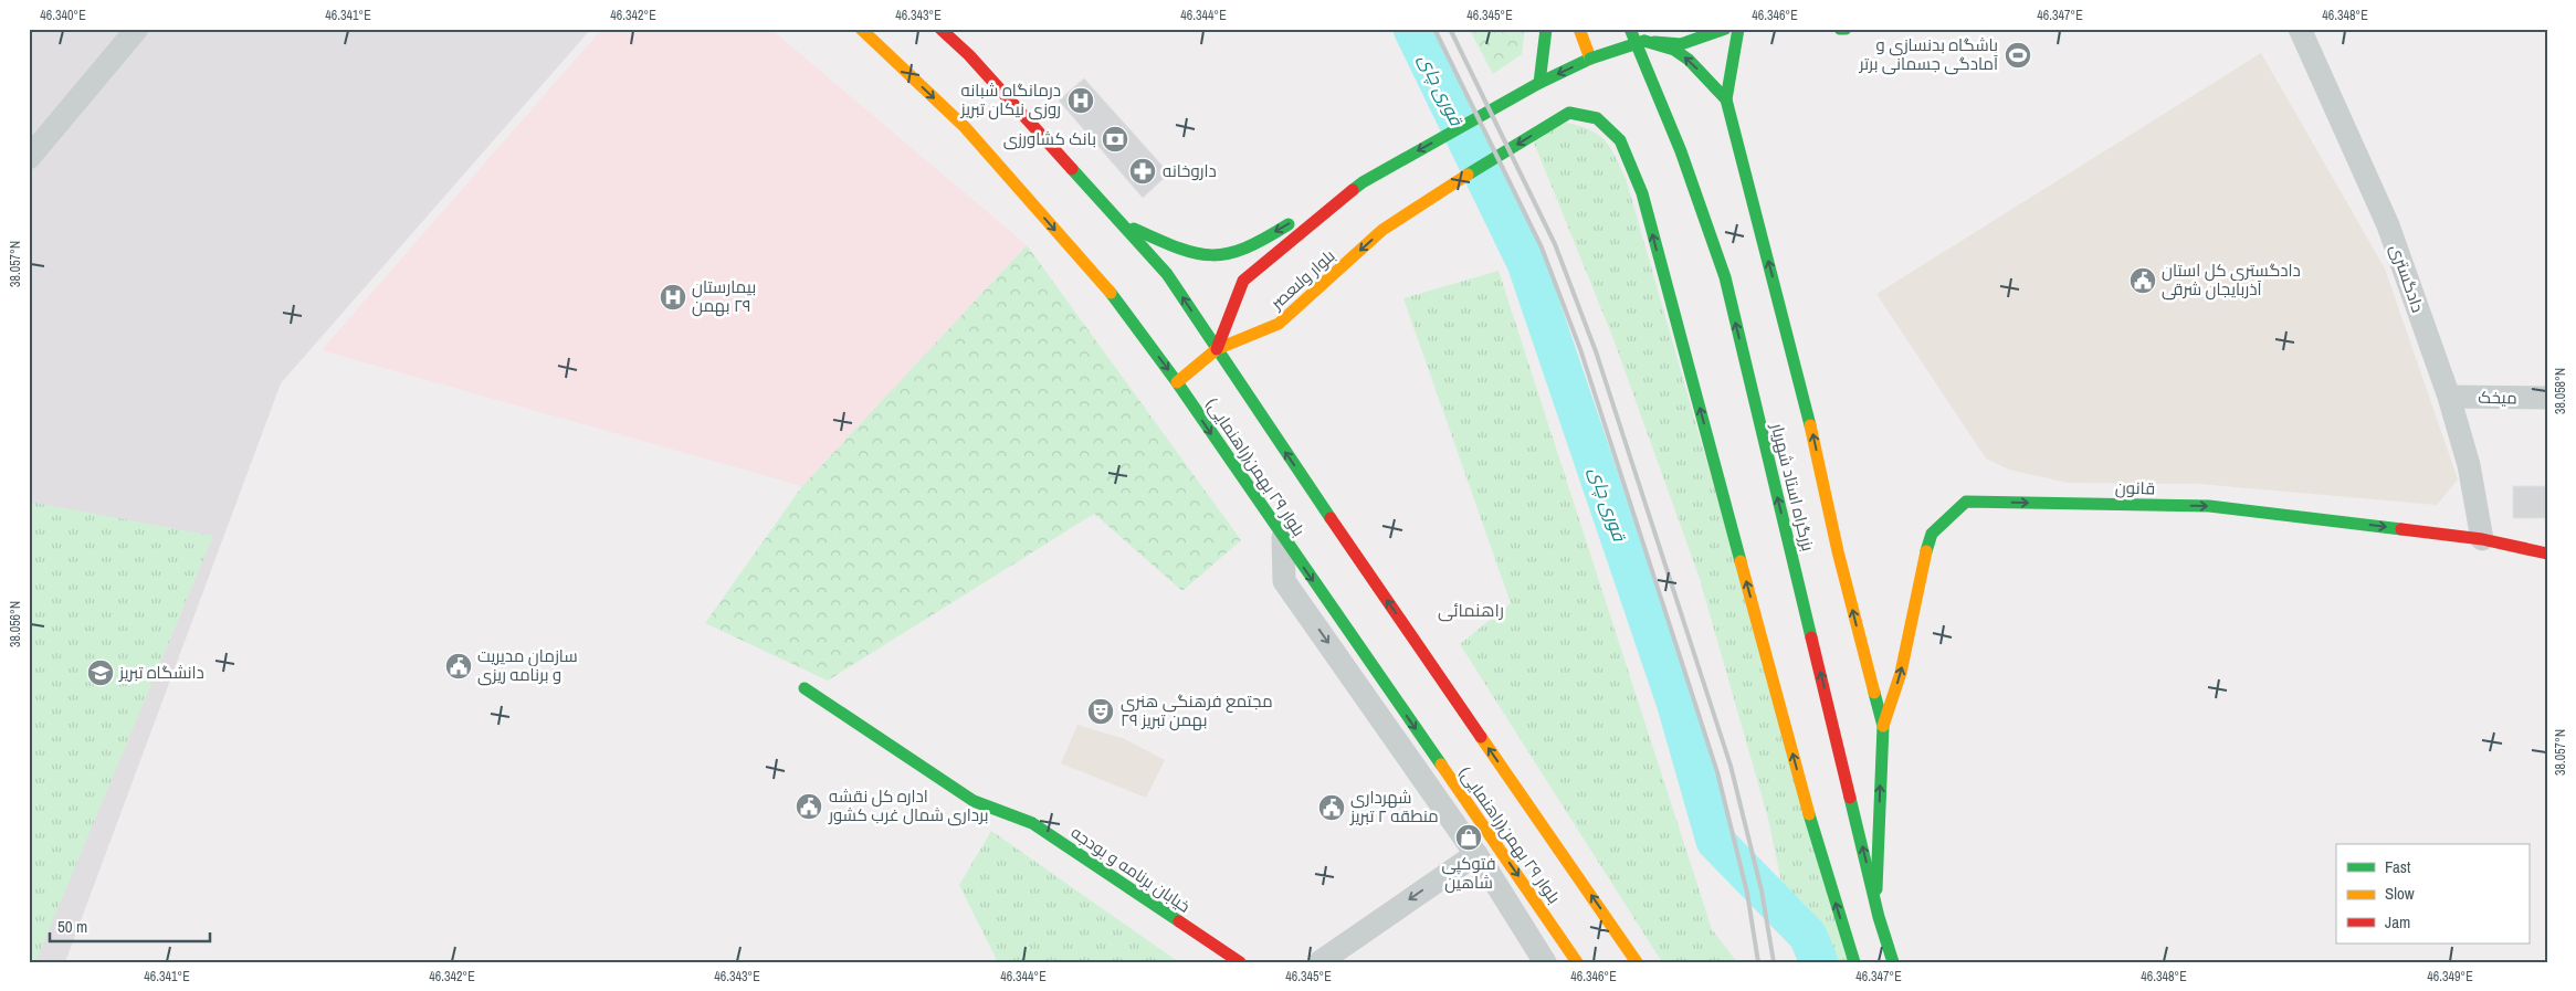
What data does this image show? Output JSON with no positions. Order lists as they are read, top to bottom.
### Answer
{
  "streets": {
    "main road": [
      "بلوار ولىعصر",
      "بلوار ٢٩ بهمن(راهنمایی)",
      "بزرگراه استاد شهریار",
      "قانون",
      "خیابان برنامه و بودجه"
    ],
    "street": ["دادگستری", "میخک"]
  },
  "crossings": [
    ["دادگستری", "میخک"],
    ["دادگستری", "قانون"],
    ["بلوار ولىعصر", "بلوار ٢٩ بهمن(راهنمایی)"]
  ],
  "one_way": ["قانون"],
  "districts": ["راهنمائی"],
  "water": ["قوری چای"],
  "places": {
    "sports": ["باشگاه بدنسازی و آمادگی جسمانی برتر"],
    "hospital": ["درمانگاه شبانه روزی نیکان تبریز", "بیمارستان ٢٩ بهمن"],
    "bank": ["بانک کشاورزی"],
    "pharmacy": ["داروخانه"],
    "public building": [
      "دادگستری کل استان آذربایجان شرقی",
      "سازمان مدیریت و برنامه ریزی",
      "اداره کل نقشه برداری شمال غرب کشور",
      "شهرداری منطقه ۲ تبریز"
    ],
    "school or university": ["دانشگاه تبریز"],
    "theatre": ["مجتمع فرهنگی هنری ۲۹ بهمن تبریز"],
    "shop": ["فتوکپی شاهین"]
  },
  "legend": ["Fast", "Slow", "Jam"],
  "scale_bar": "50 m",
  "coordinates": [
    "46.340°E",
    "46.341°E",
    "46.342°E",
    "46.343°E",
    "46.344°E",
    "46.345°E",
    "46.346°E",
    "46.347°E",
    "46.348°E",
    "38.057°N",
    "38.058°N",
    "38.056°N",
    "46.349°E"
  ]
}
